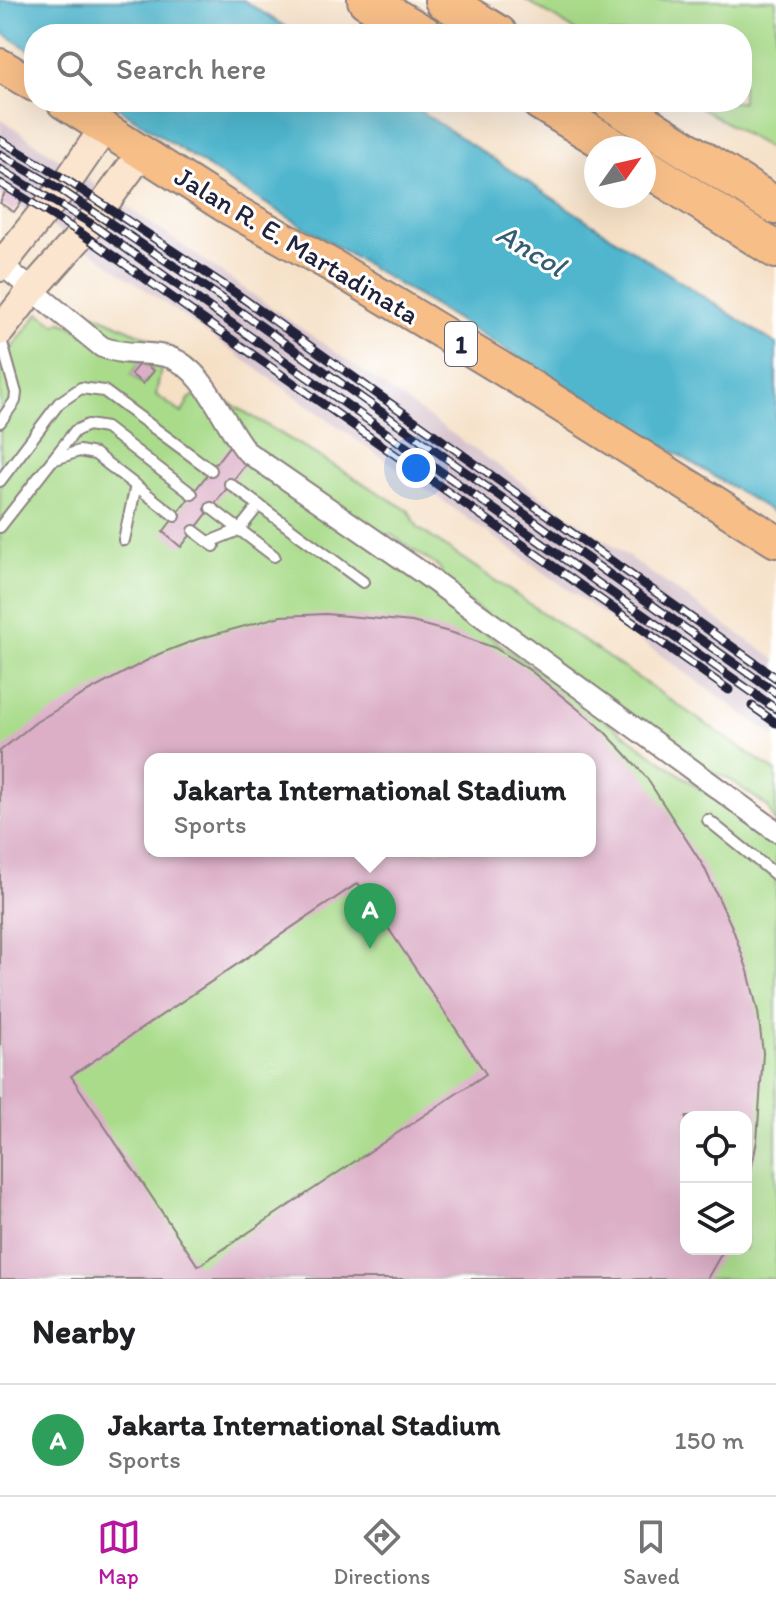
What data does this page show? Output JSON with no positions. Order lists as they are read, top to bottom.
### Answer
{
  "streets": {
    "highway": ["Jalan R. E. Martadinata", "1"]
  },
  "water": ["Ancol"],
  "north": "top right",
  "page": {
    "search": "Search here",
    "popup": ["Jakarta International Stadium", "Sports"],
    "pins": "A",
    "heading": "Nearby",
    "list": [
      {
        "mark": "A",
        "name": "Jakarta International Stadium",
        "note": "Sports",
        "value": "150 m"
      }
    ],
    "nav": ["Map", "Directions", "Saved"]
  }
}
